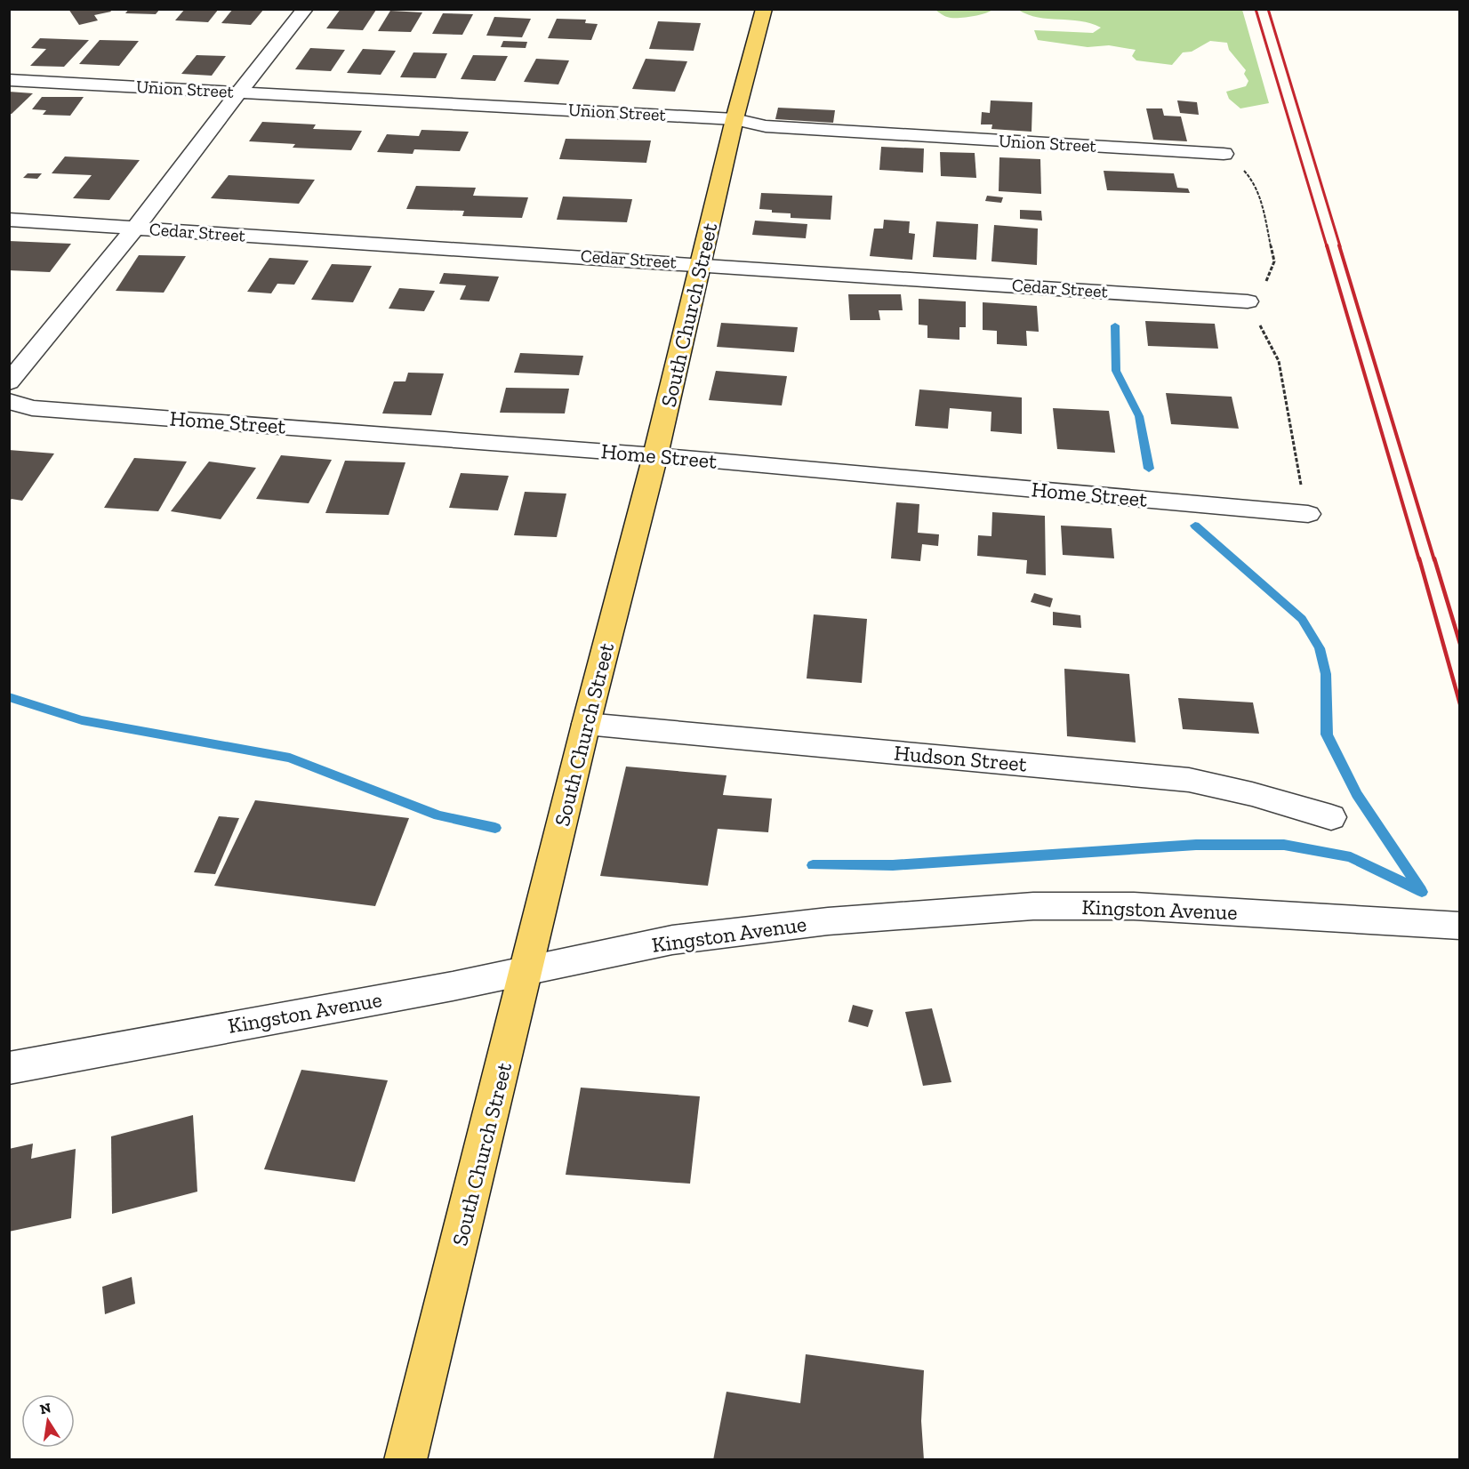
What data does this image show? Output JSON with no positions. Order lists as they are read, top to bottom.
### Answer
{
  "streets": {
    "main road": ["South Church Street"],
    "street": [
      "Union Street",
      "Cedar Street",
      "Home Street",
      "Hudson Street",
      "Kingston Avenue"
    ]
  },
  "crossings": [
    ["Union Street", "South Church Street"],
    ["Cedar Street", "South Church Street"],
    ["South Church Street", "Home Street"],
    ["South Church Street", "Hudson Street"],
    ["South Church Street", "Kingston Avenue"]
  ],
  "north": "top"
}
